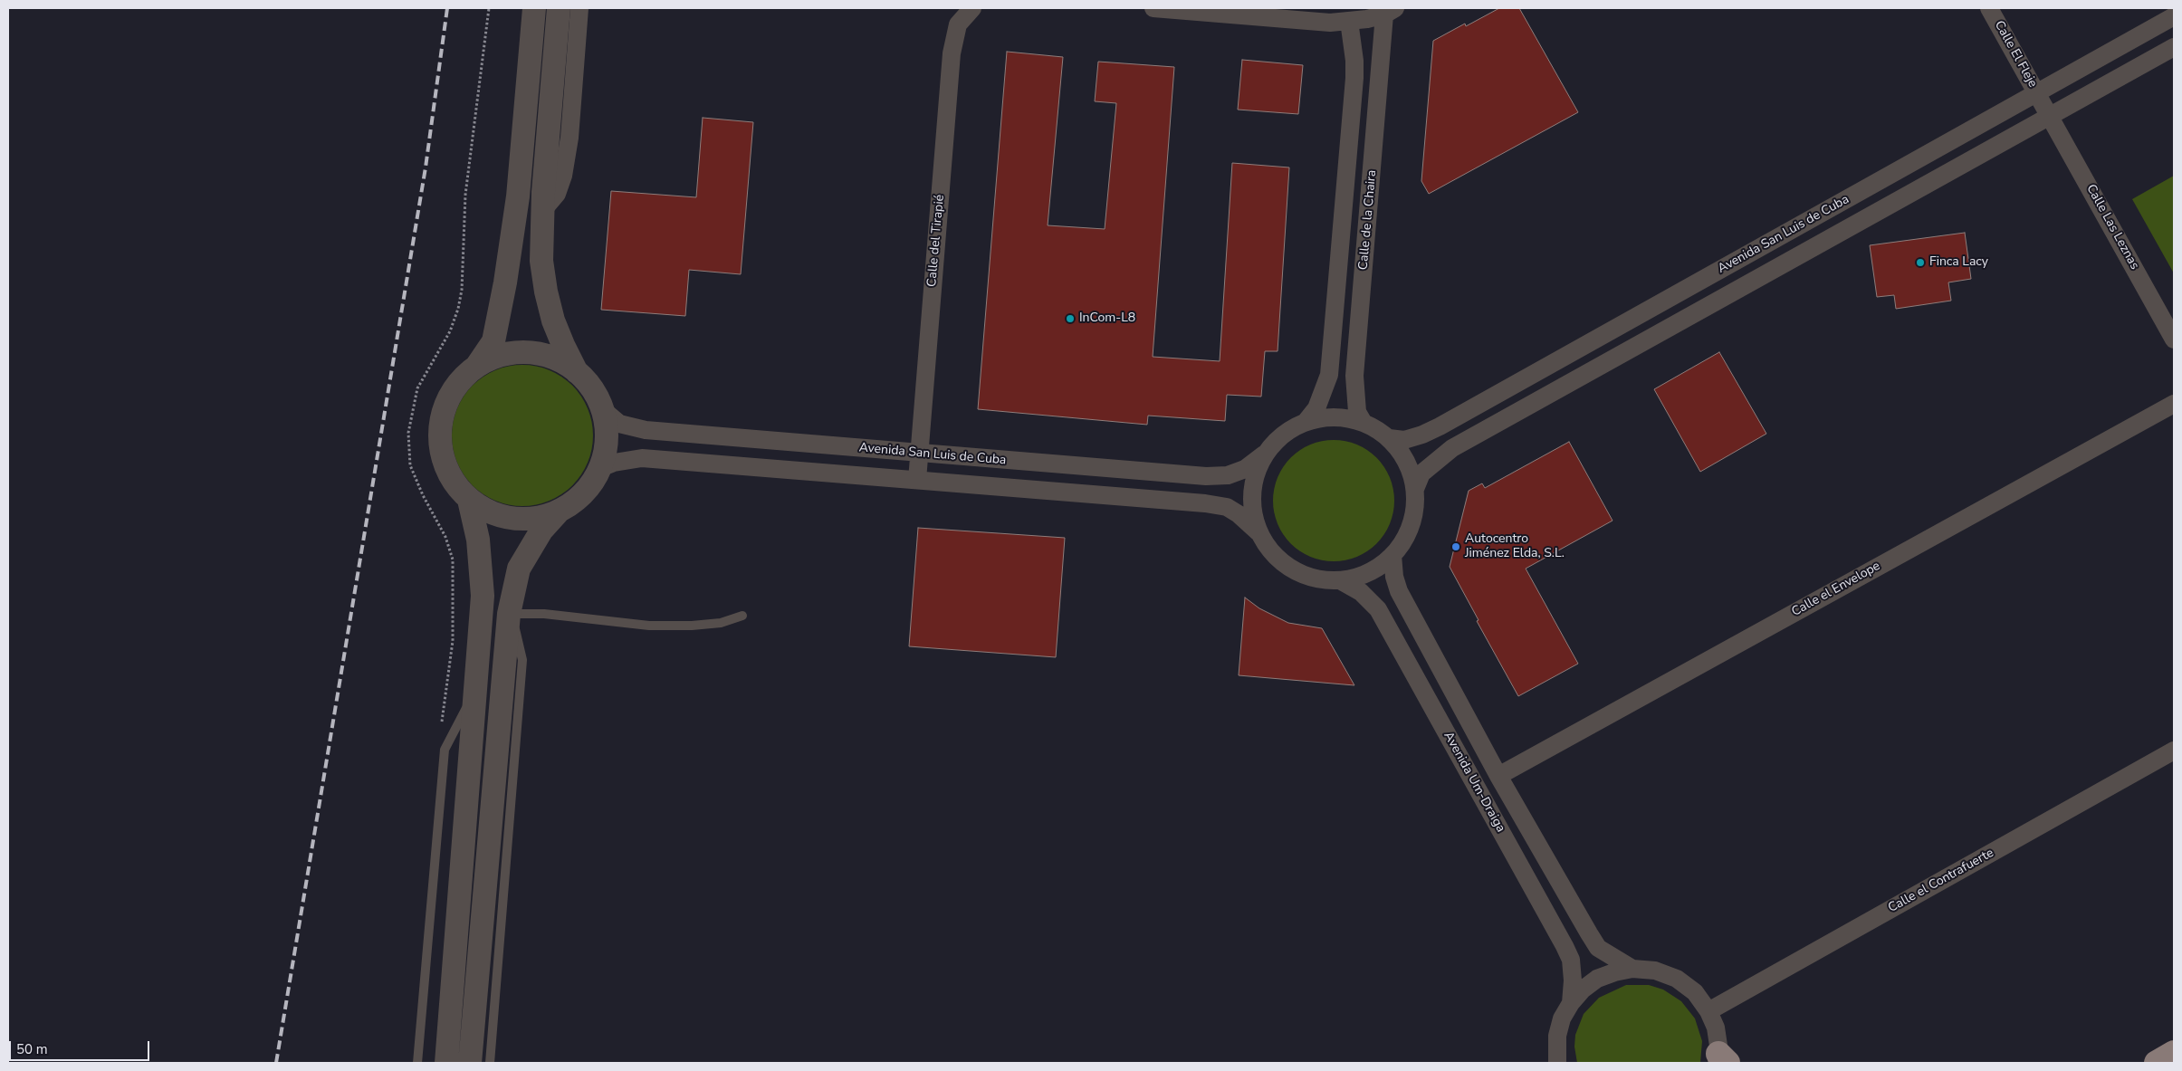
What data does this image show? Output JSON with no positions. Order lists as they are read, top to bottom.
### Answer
{
  "streets": {
    "street": [
      "Calle El Fleje",
      "Calle de la Chaira",
      "Calle Las Leznas",
      "Avenida San Luis de Cuba",
      "Calle del Tirapié",
      "Calle el Envelope",
      "Avenida Um-Draiga",
      "Calle el Contrafuerte"
    ]
  },
  "crossings": [
    ["Calle El Fleje", "Calle Las Leznas"],
    ["Calle El Fleje", "Avenida San Luis de Cuba"],
    ["Calle Las Leznas", "Avenida San Luis de Cuba"],
    ["Avenida San Luis de Cuba", "Calle del Tirapié"],
    ["Calle el Envelope", "Avenida Um-Draiga"]
  ],
  "places": ["Finca Lacy", "InCom-L8", "Autocentro Jiménez Elda, S.L."],
  "scale_bar": "50 m"
}
